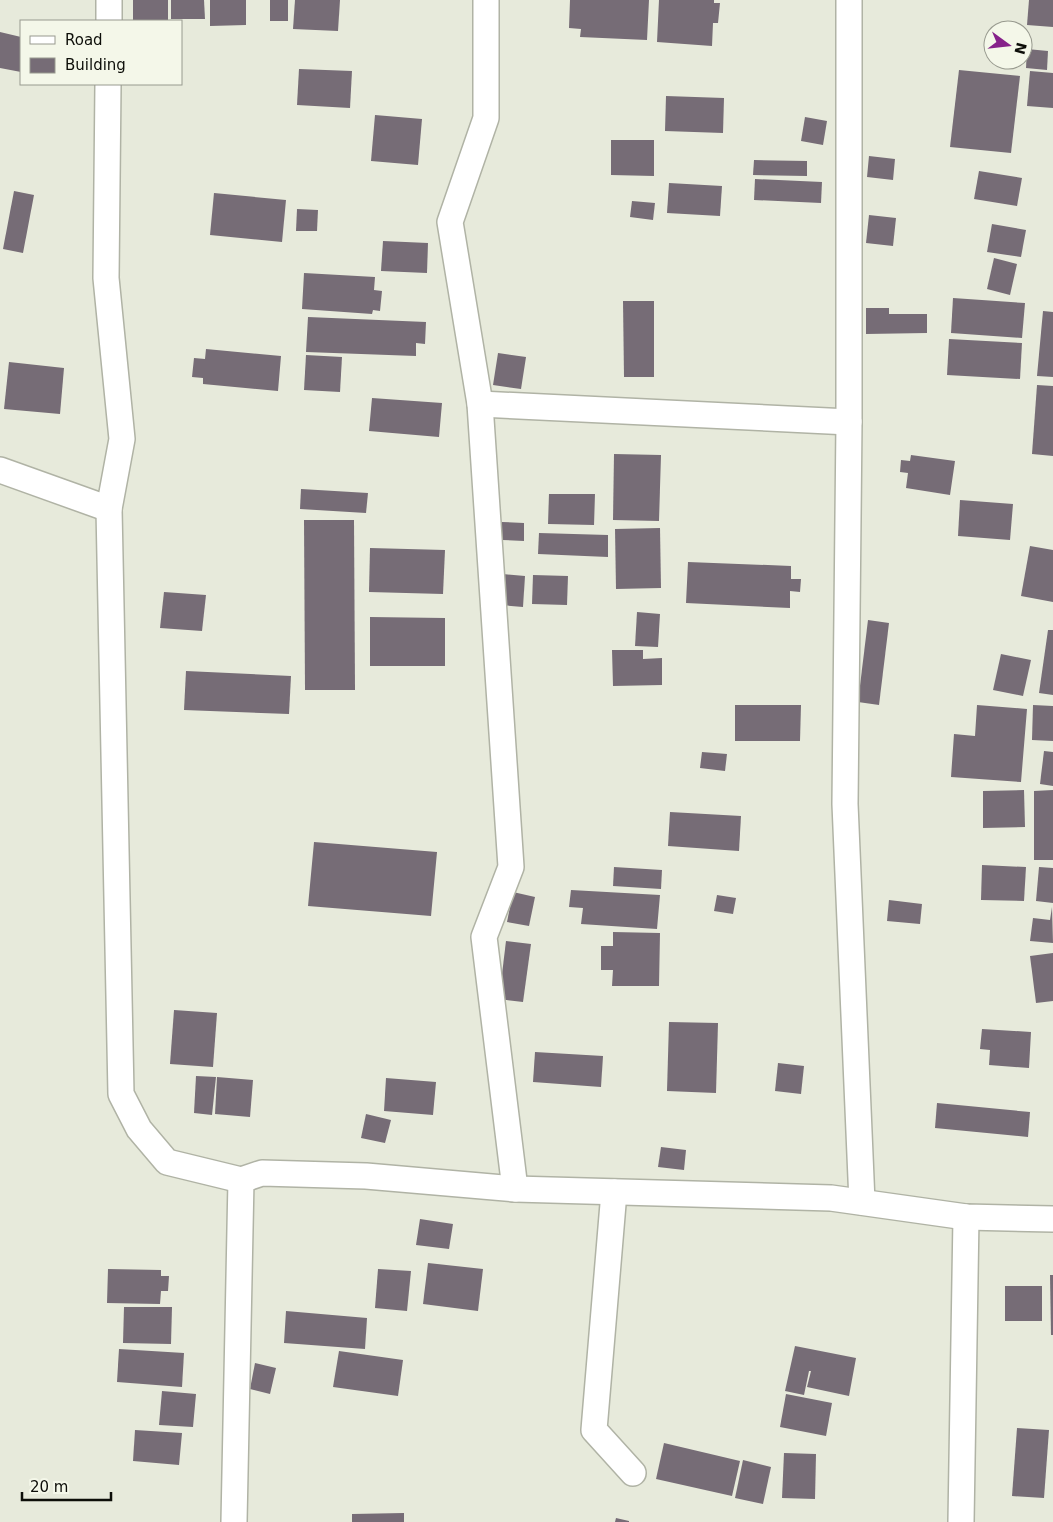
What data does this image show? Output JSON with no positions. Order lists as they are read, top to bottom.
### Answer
{
  "legend": ["Road", "Building"],
  "scale_bar": "20 m",
  "north": "right"
}
